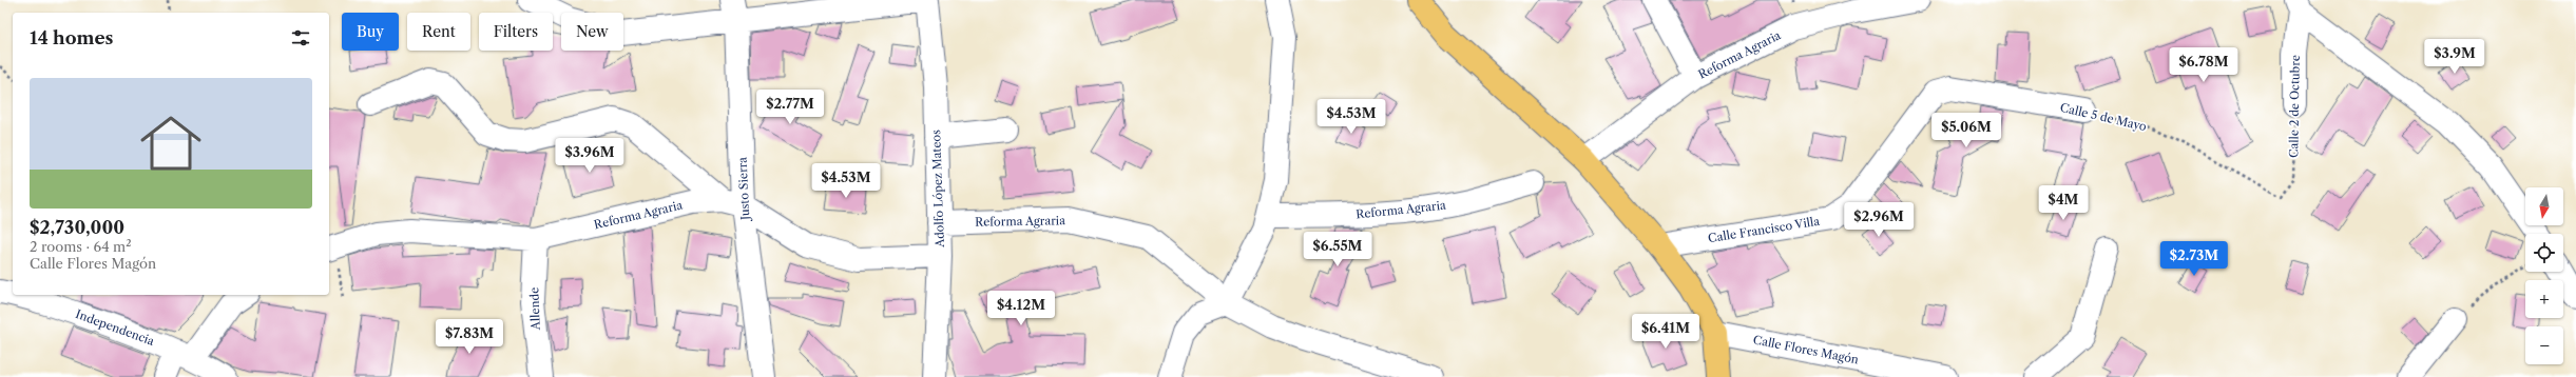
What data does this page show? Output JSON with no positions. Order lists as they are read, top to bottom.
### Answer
{
  "streets": {
    "street": [
      "Reforma Agraria",
      "Calle 2 de Octubre",
      "Calle 5 de Mayo",
      "Justo Sierra",
      "Adolfo López Mateos",
      "Calle Francisco Villa",
      "Allende",
      "Independencia",
      "Calle Flores Magón"
    ]
  },
  "crossings": [
    ["Reforma Agraria", "Justo Sierra"],
    ["Reforma Agraria", "Adolfo López Mateos"],
    ["Reforma Agraria", "Allende"],
    ["Calle 2 de Octubre", "Calle 5 de Mayo"],
    ["Calle 5 de Mayo", "Calle Francisco Villa"]
  ],
  "north": "bottom",
  "page": {
    "chip": [
      "Buy",
      "Rent",
      "Filters",
      "New"
    ],
    "heading": "14 homes",
    "price": [
      "$3.9M",
      "$6.78M",
      "$2.77M",
      "$4.53M",
      "$5.06M",
      "$3.96M",
      "$4.53M",
      "$4M",
      "$2.96M",
      "$6.55M",
      "$2.73M",
      "$4.12M",
      "$6.41M",
      "$7.83M"
    ],
    "list": [
      {
        "name": "$2,730,000",
        "note": "2 rooms · 64 m² · Calle Flores Magón"
      }
    ],
    "map_buttons": ["+", "−"]
  }
}
